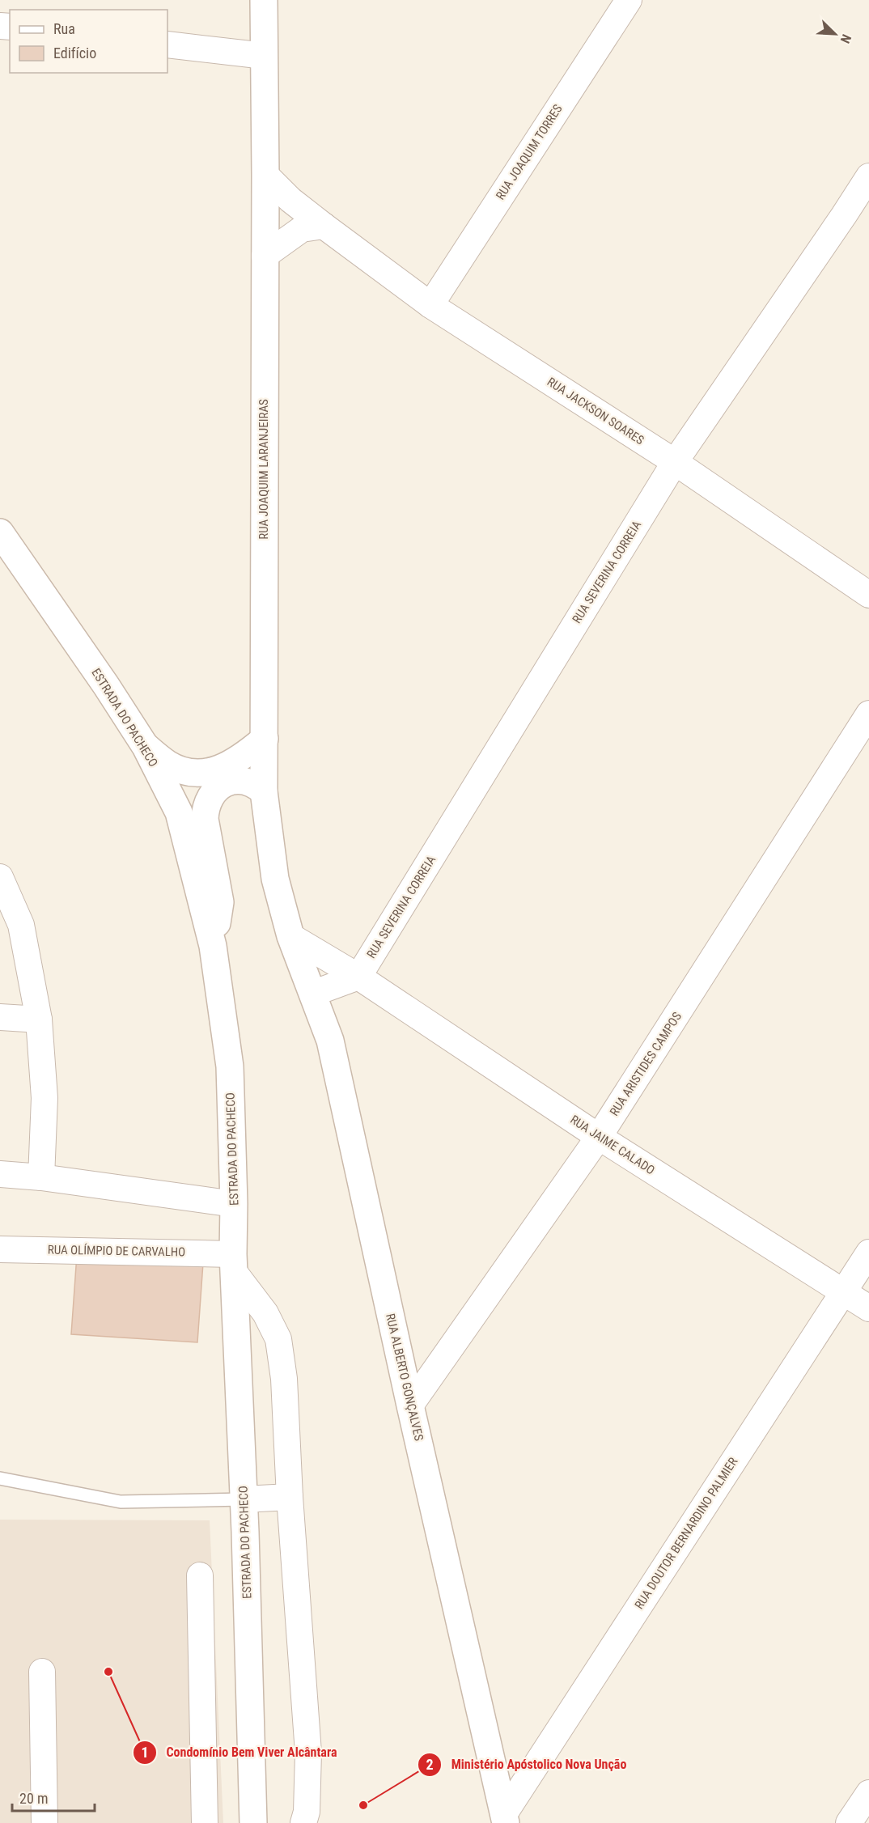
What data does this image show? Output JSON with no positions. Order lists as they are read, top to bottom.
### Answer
{
  "streets": {
    "main road": ["RUA JOAQUIM LARANJEIRAS", "ESTRADA DO PACHECO", "RUA ALBERTO GONÇALVES"],
    "street": [
      "RUA JOAQUIM TORRES",
      "RUA JACKSON SOARES",
      "RUA SEVERINA CORREIA",
      "RUA ARISTIDES CAMPOS",
      "RUA JAIME CALADO",
      "RUA OLÍMPIO DE CARVALHO",
      "RUA DOUTOR BERNARDINO PALMIER"
    ]
  },
  "crossings": [
    ["RUA JOAQUIM TORRES", "RUA JACKSON SOARES"],
    ["RUA JACKSON SOARES", "RUA JOAQUIM LARANJEIRAS"],
    ["RUA JACKSON SOARES", "RUA SEVERINA CORREIA"],
    ["RUA JOAQUIM LARANJEIRAS", "RUA JAIME CALADO"],
    ["RUA JOAQUIM LARANJEIRAS", "RUA ALBERTO GONÇALVES"],
    ["RUA SEVERINA CORREIA", "RUA JAIME CALADO"],
    ["ESTRADA DO PACHECO", "RUA OLÍMPIO DE CARVALHO"],
    ["RUA ARISTIDES CAMPOS", "RUA JAIME CALADO"],
    ["RUA ARISTIDES CAMPOS", "RUA ALBERTO GONÇALVES"],
    ["RUA JAIME CALADO", "RUA ALBERTO GONÇALVES"],
    ["RUA JAIME CALADO", "RUA DOUTOR BERNARDINO PALMIER"],
    ["RUA ALBERTO GONÇALVES", "RUA DOUTOR BERNARDINO PALMIER"]
  ],
  "places": ["Condomínio Bem Viver Alcântara", "Ministério Apóstolico Nova Unção"],
  "legend": ["Rua", "Edifício"],
  "scale_bar": "20 m",
  "north": "bottom right"
}
